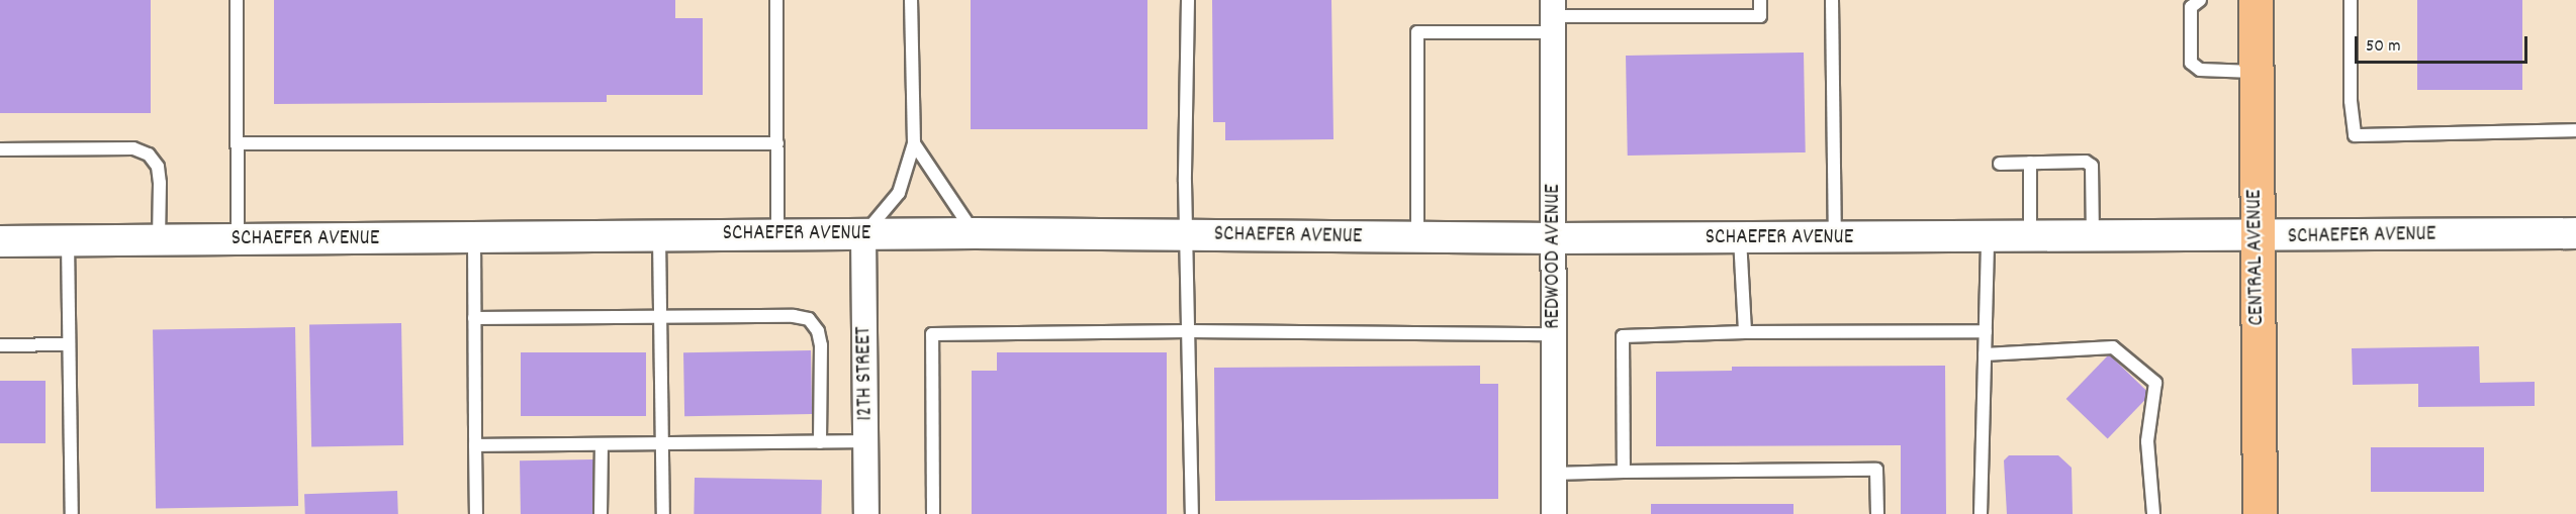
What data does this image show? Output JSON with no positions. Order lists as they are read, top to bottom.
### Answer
{
  "streets": {
    "main road": ["CENTRAL AVENUE"],
    "street": ["SCHAEFER AVENUE", "REDWOOD AVENUE", "12TH STREET"]
  },
  "crossings": [
    ["SCHAEFER AVENUE", "REDWOOD AVENUE"],
    ["SCHAEFER AVENUE", "CENTRAL AVENUE"],
    ["SCHAEFER AVENUE", "12TH STREET"]
  ],
  "scale_bar": "50 m"
}
